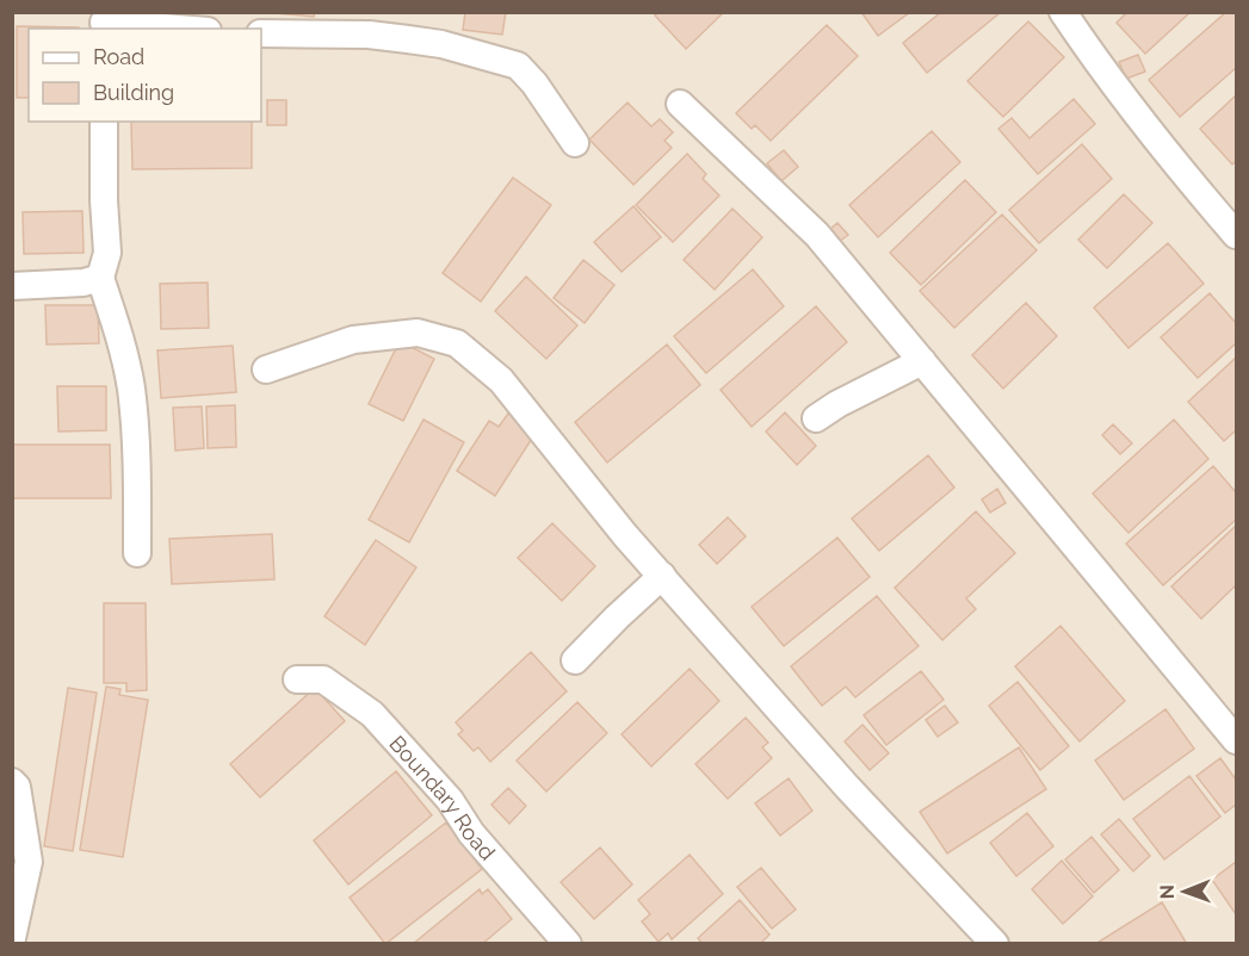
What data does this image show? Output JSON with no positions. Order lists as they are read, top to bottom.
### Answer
{
  "streets": {
    "street": ["Boundary Road"]
  },
  "legend": ["Road", "Building"],
  "north": "left"
}
